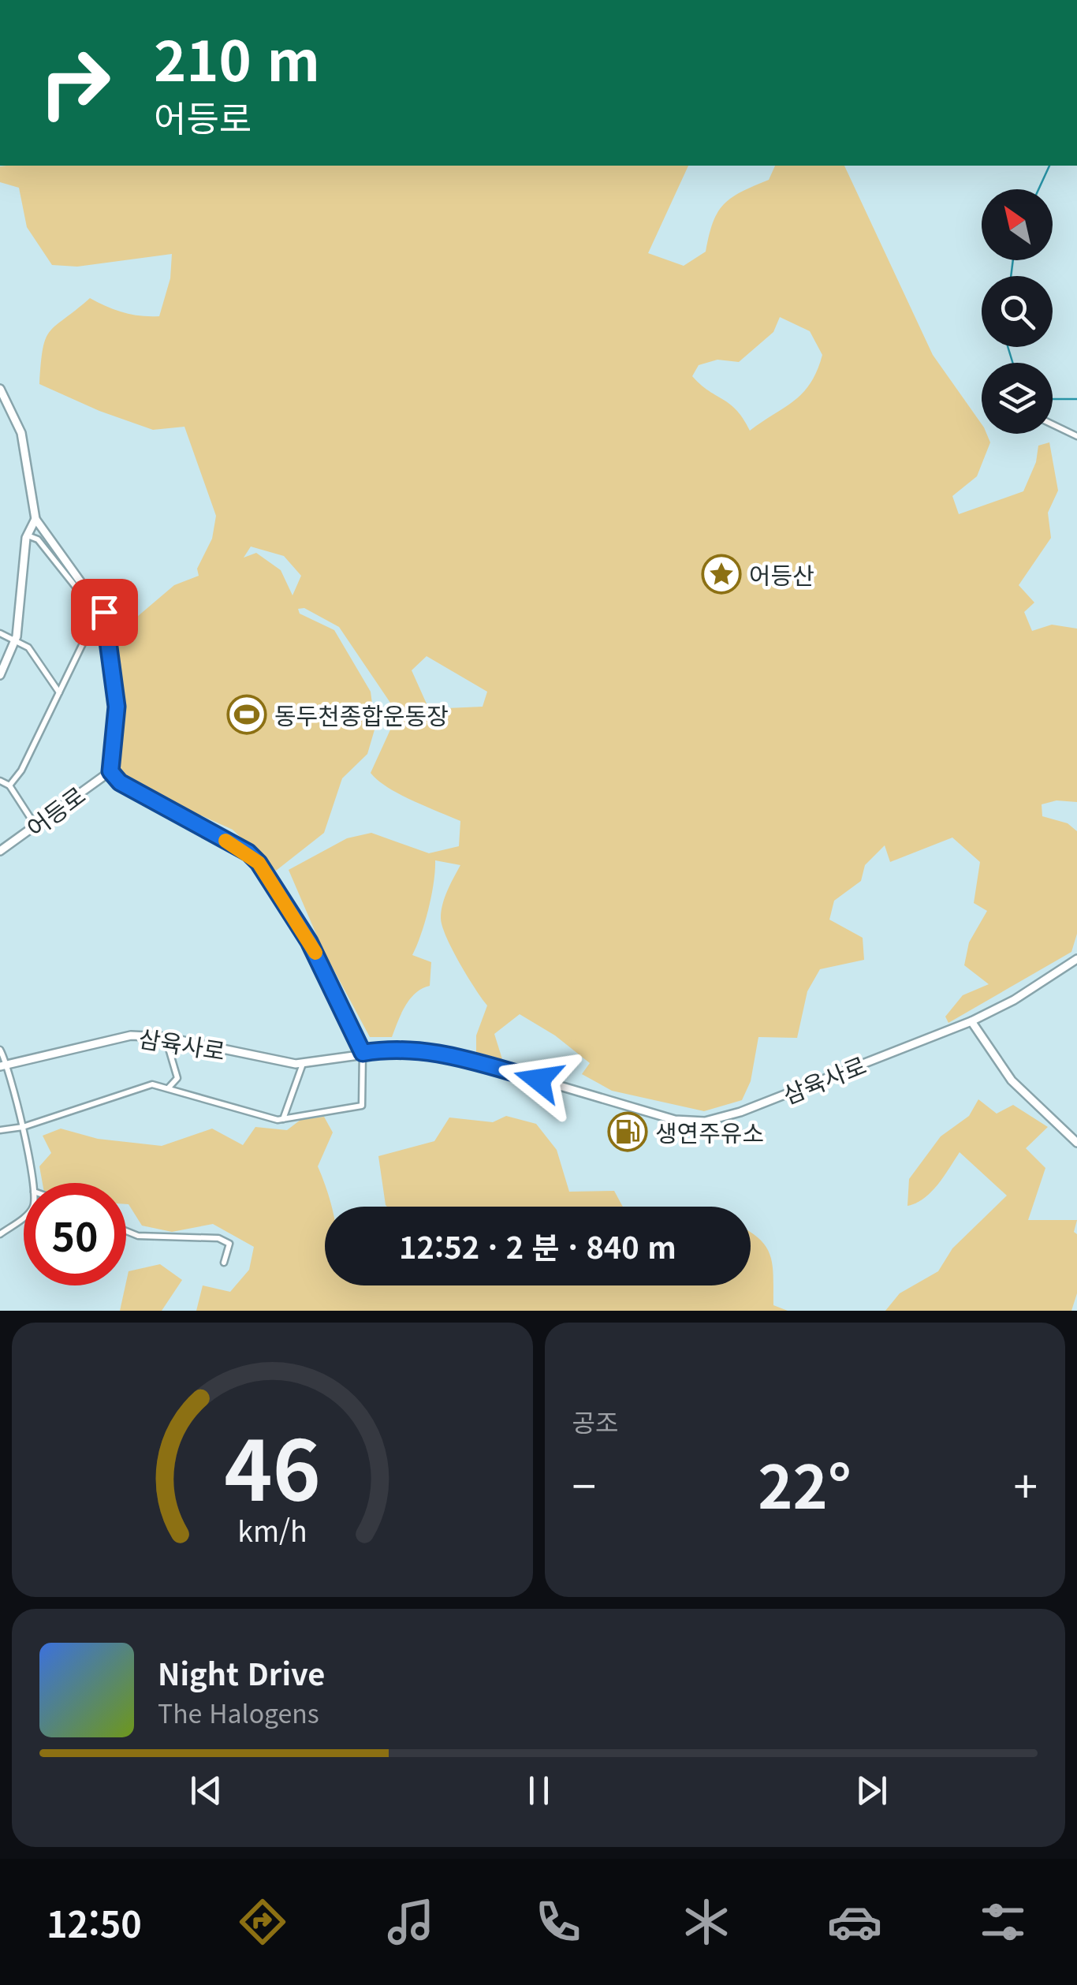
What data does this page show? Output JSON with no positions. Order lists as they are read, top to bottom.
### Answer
{
  "streets": {
    "street": ["어등로", "삼육사로"]
  },
  "crossings": [
    ["어등로", "삼육사로"]
  ],
  "places": {
    "place": ["어등산"],
    "sports": ["동두천종합운동장"],
    "fuel station": ["생연주유소"]
  },
  "north": "top left",
  "page": {
    "turn": ["210 m", "어등로"],
    "limit": "50",
    "trip": "12:52 · 2 분 · 840 m",
    "tile": "공조",
    "heat": ["−", "22°", "+"],
    "song": ["Night Drive", "The Halogens"],
    "tabs": "12:50",
    "gauge": ["46", "km/h"]
  }
}
